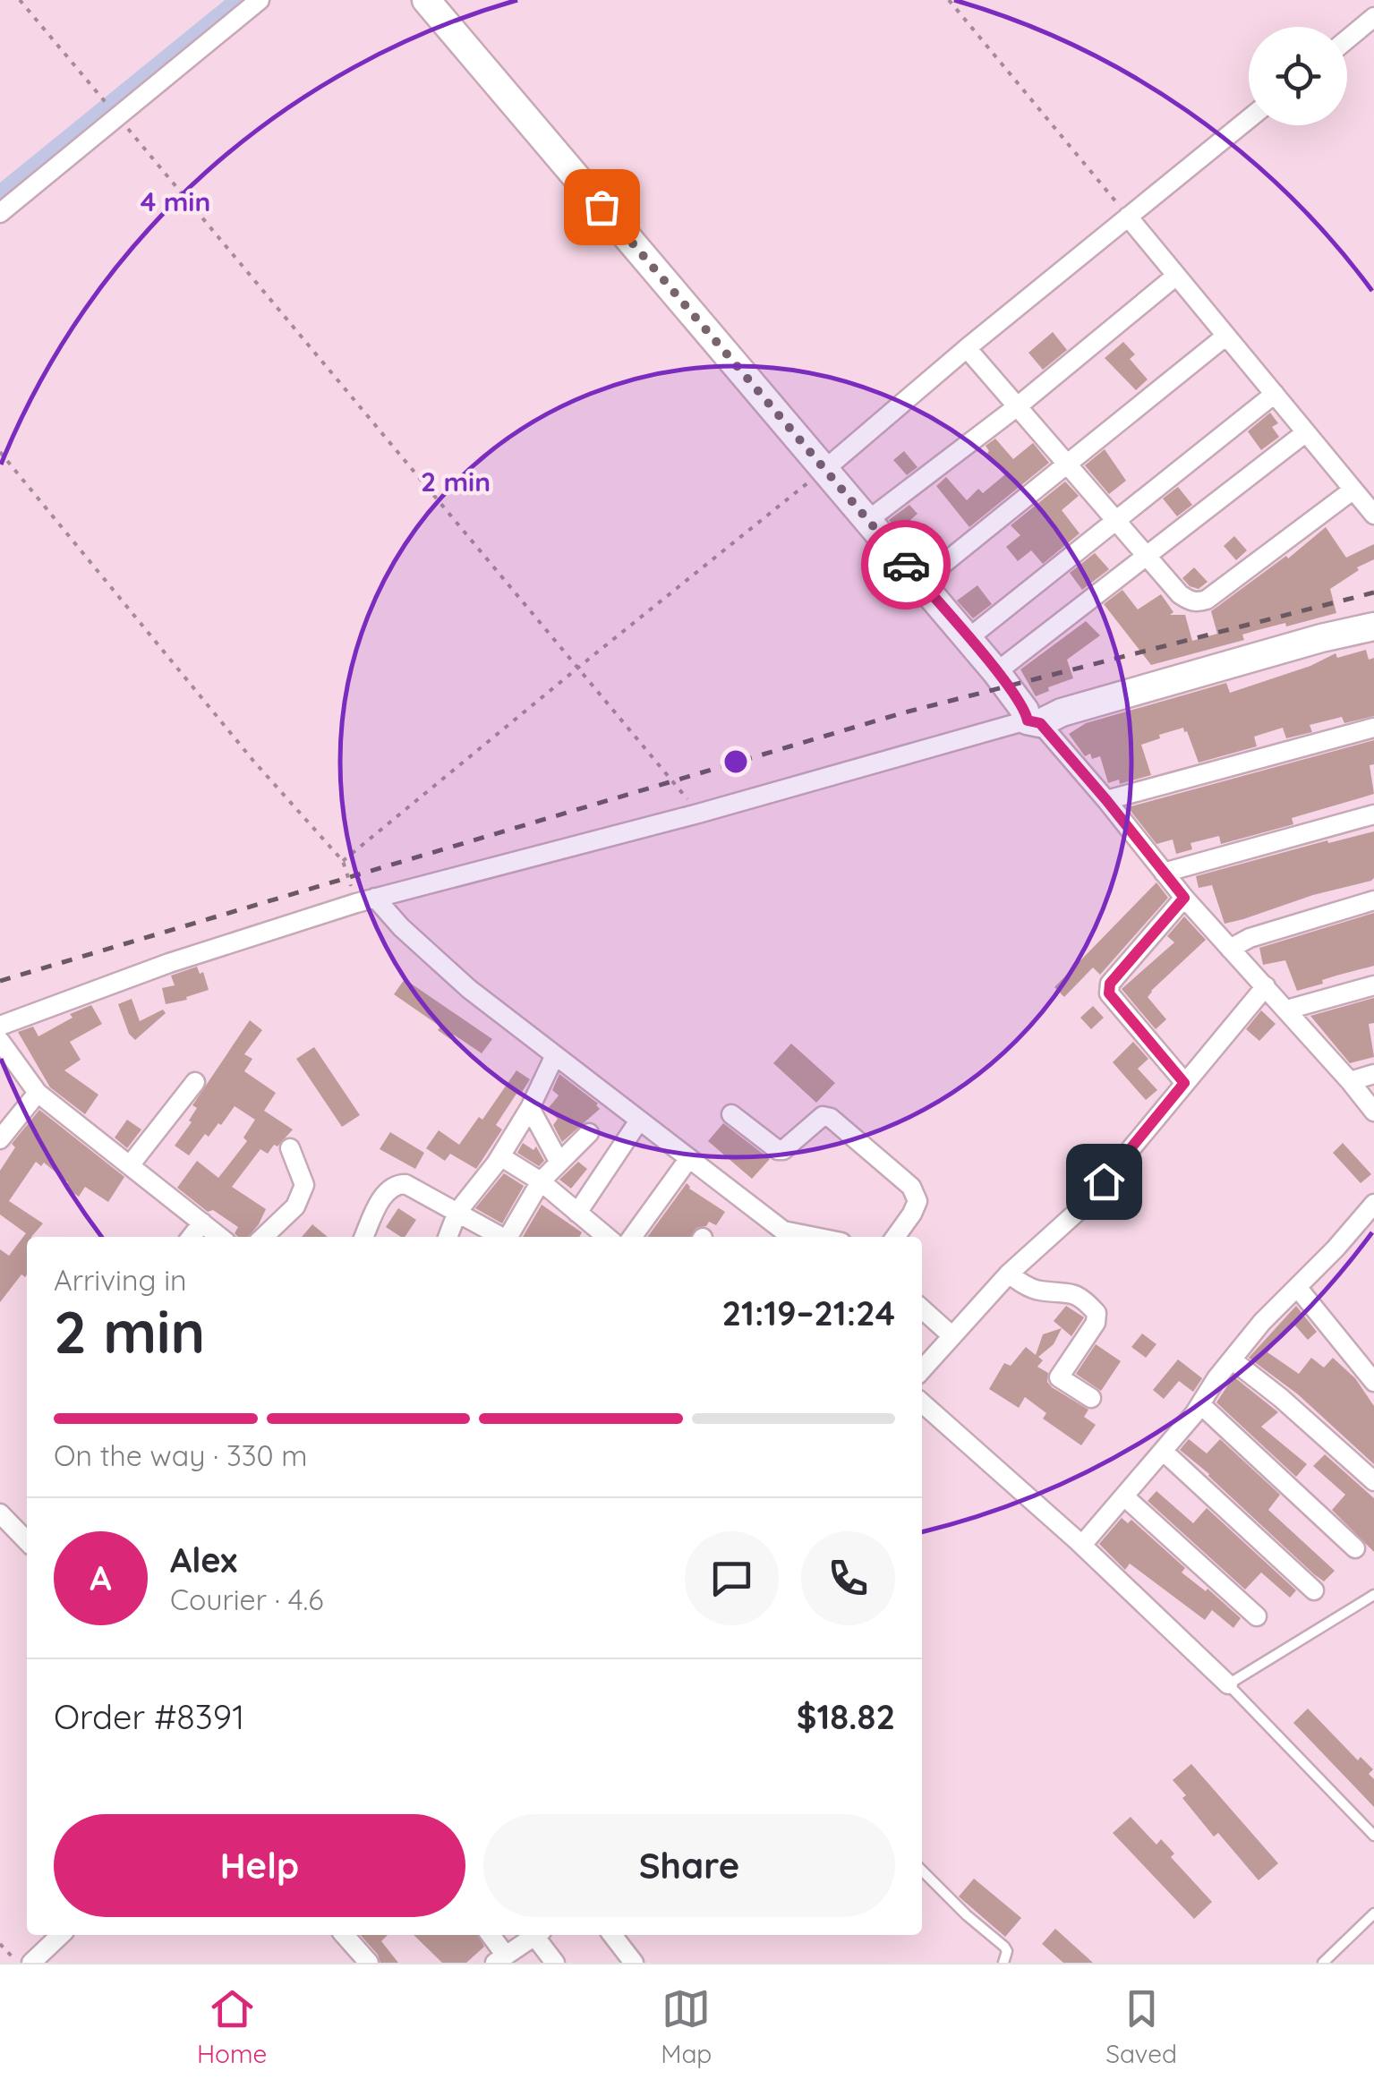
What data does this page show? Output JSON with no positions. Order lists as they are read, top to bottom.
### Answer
{
  "page": {
    "heading": ["2 min", "Arriving in", "21:19–21:24"],
    "panel": [
      "Alex",
      "Courier · 4.6",
      "Order #8391",
      "$18.82"
    ],
    "bar": "On the way · 330 m",
    "round": "A",
    "buttons": ["Help", "Share"],
    "tabs": ["Home", "Map", "Saved"]
  },
  "rings": ["4 min", "2 min"]
}
